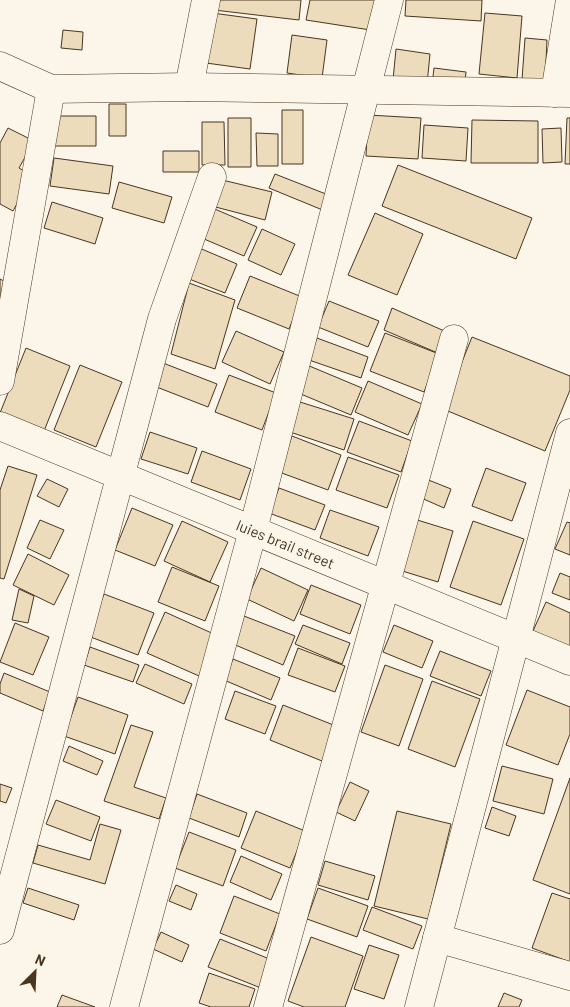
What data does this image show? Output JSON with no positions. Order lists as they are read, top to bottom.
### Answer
{
  "streets": {
    "street": ["luies brail street"]
  },
  "north": "top right"
}
